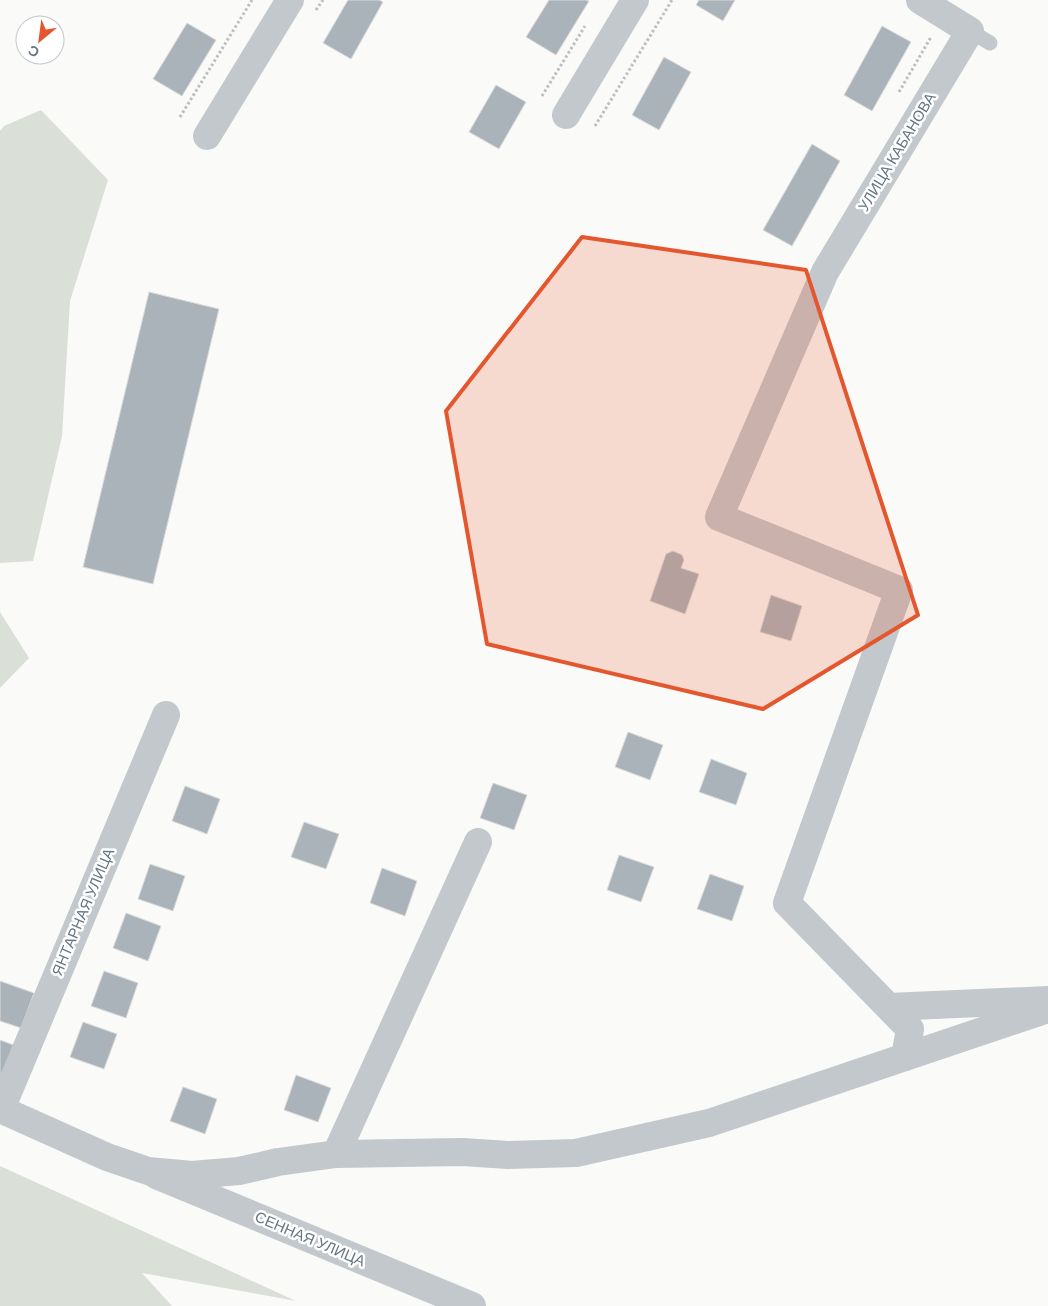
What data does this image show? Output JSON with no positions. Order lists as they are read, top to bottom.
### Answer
{
  "streets": {
    "street": ["УЛИЦА КАБАНОВА", "ЯНТАРНАЯ УЛИЦА", "СЕННАЯ УЛИЦА"]
  },
  "north": "bottom left"
}
